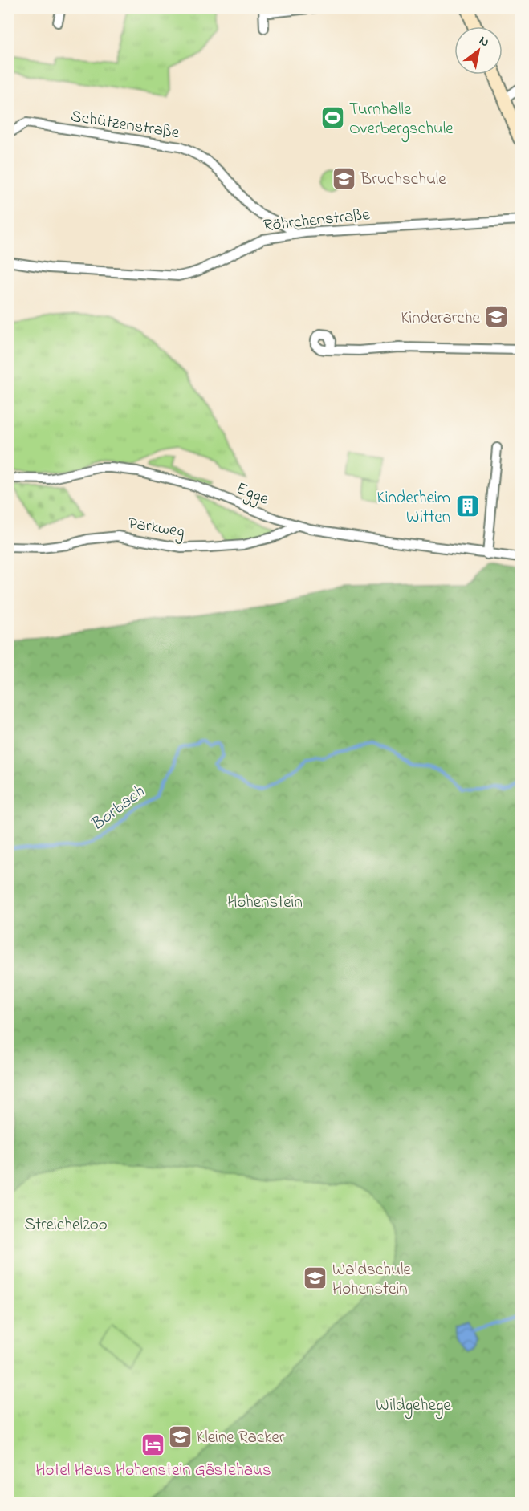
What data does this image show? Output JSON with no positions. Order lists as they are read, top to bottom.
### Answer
{
  "streets": {
    "street": [
      "Schützenstraße",
      "Röhrchenstraße",
      "Egge",
      "Parkweg"
    ]
  },
  "crossings": [
    ["Schützenstraße", "Röhrchenstraße"],
    ["Egge", "Parkweg"]
  ],
  "water": ["Borbach"],
  "parks": ["Hohenstein", "Streichelzoo", "Wildgehege"],
  "places": {
    "sports": ["Turnhalle Overbergschule"],
    "school or university": [
      "Bruchschule",
      "Kinderarche",
      "Waldschule Hohenstein",
      "Kleine Racker"
    ],
    "building": ["Kinderheim Witten"],
    "hotel": ["Hotel Haus Hohenstein Gästehaus"]
  },
  "north": "top right"
}
